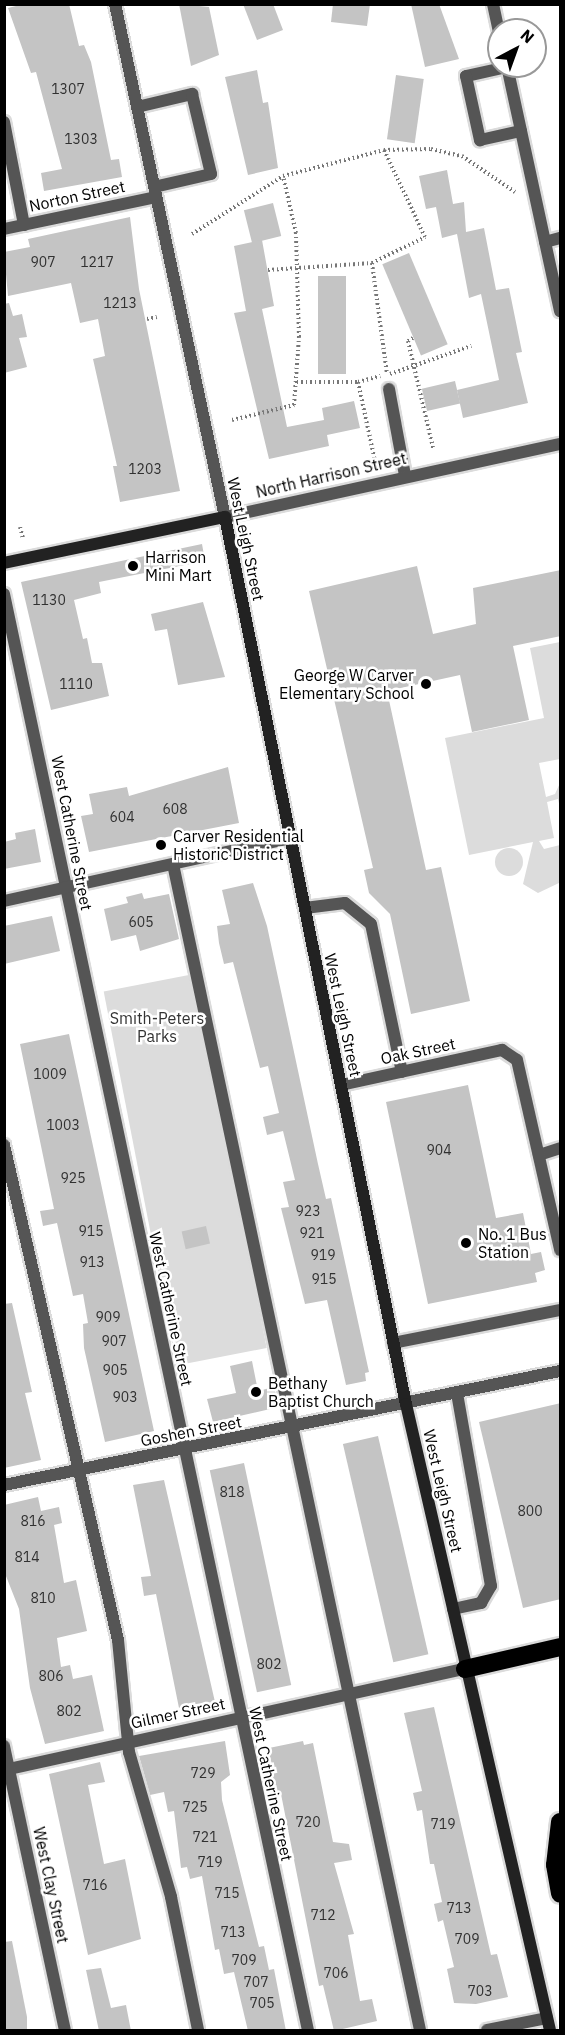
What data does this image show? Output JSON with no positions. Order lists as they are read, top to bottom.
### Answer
{
  "streets": {
    "main road": ["North Harrison Street", "West Leigh Street"],
    "street": [
      "Norton Street",
      "West Catherine Street",
      "Oak Street",
      "Goshen Street",
      "Gilmer Street",
      "West Clay Street"
    ]
  },
  "crossings": [
    ["Norton Street", "West Leigh Street"],
    ["North Harrison Street", "West Leigh Street"],
    ["West Leigh Street", "Oak Street"],
    ["West Leigh Street", "Goshen Street"],
    ["West Leigh Street", "Gilmer Street"],
    ["West Catherine Street", "Goshen Street"],
    ["West Catherine Street", "Gilmer Street"],
    ["Gilmer Street", "West Clay Street"]
  ],
  "parks": ["Smith-Peters Parks"],
  "places": [
    "Harrison Mini Mart",
    "George W Carver Elementary School",
    "Carver Residential Historic District",
    "No. 1 Bus Station",
    "Bethany Baptist Church"
  ],
  "house_numbers": [
    "1307",
    "1303",
    "907",
    "1217",
    "1213",
    "1203",
    "1130",
    "1110",
    "608",
    "604",
    "605",
    "1009",
    "1003",
    "904",
    "925",
    "923",
    "915",
    "921",
    "919",
    "913",
    "915",
    "909",
    "907",
    "905",
    "903",
    "818",
    "800",
    "816",
    "814",
    "810",
    "802",
    "806",
    "802",
    "729",
    "725",
    "720",
    "719",
    "721",
    "719",
    "716",
    "715",
    "713",
    "712",
    "713",
    "709",
    "709",
    "706",
    "707",
    "703",
    "705"
  ],
  "north": "top right"
}
